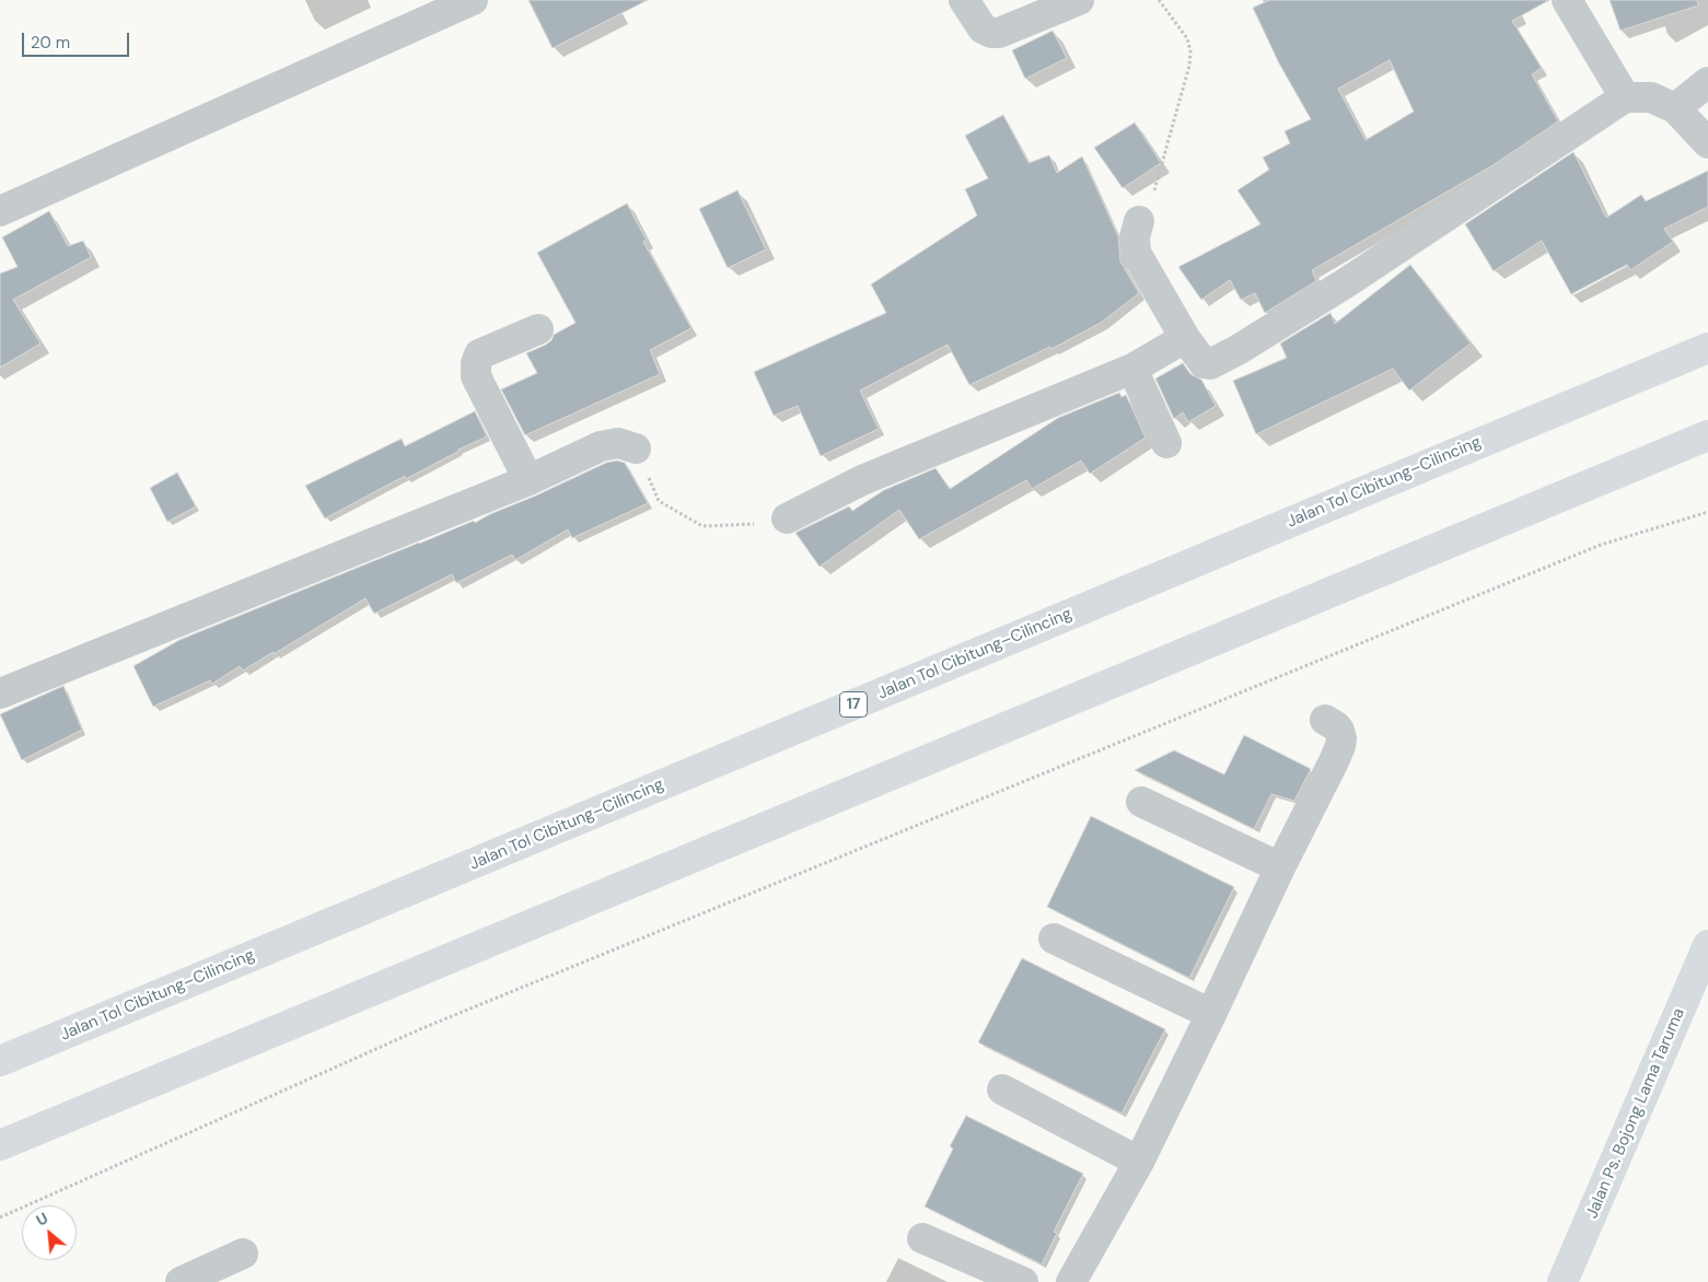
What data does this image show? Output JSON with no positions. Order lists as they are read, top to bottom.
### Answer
{
  "streets": {
    "main road": ["Jalan Tol Cibitung–Cilincing", "17", "Jalan Ps. Bojong Lama Taruma"]
  },
  "scale_bar": "20 m",
  "north": "top left"
}
